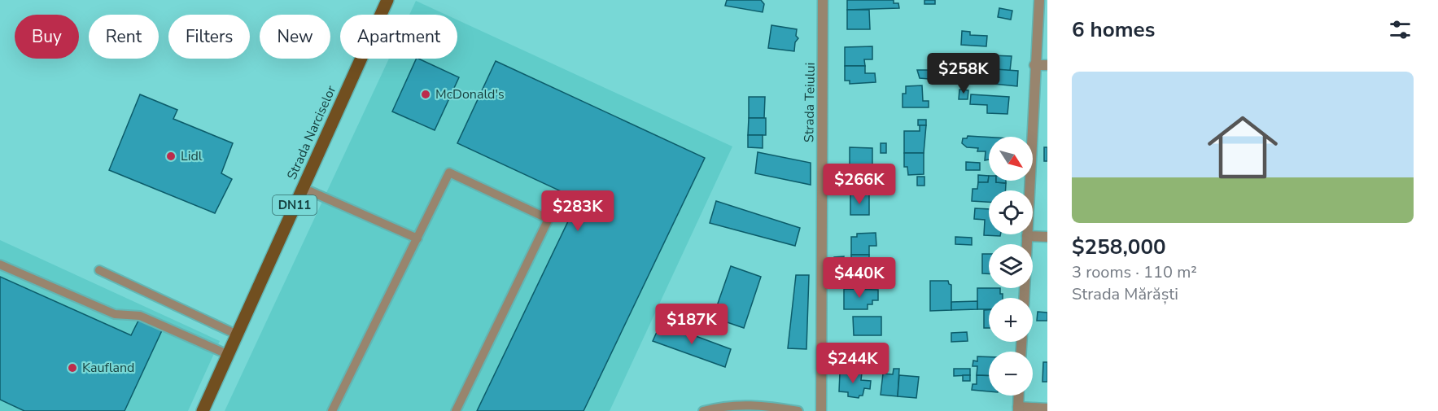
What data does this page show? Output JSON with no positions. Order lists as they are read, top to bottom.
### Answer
{
  "streets": {
    "main road": ["Strada Narciselor", "DN11"],
    "street": ["Strada Teiului"]
  },
  "places": ["McDonald's", "Lidl", "Kaufland"],
  "north": "bottom right",
  "page": {
    "heading": "6 homes",
    "chip": [
      "Buy",
      "Rent",
      "Filters",
      "New",
      "Apartment"
    ],
    "price": [
      "$258K",
      "$266K",
      "$283K",
      "$440K",
      "$187K",
      "$244K"
    ],
    "list": [
      {
        "name": "$258,000",
        "note": "3 rooms · 110 m² · Strada Mărăști"
      }
    ],
    "map_buttons": ["+", "−"]
  }
}
